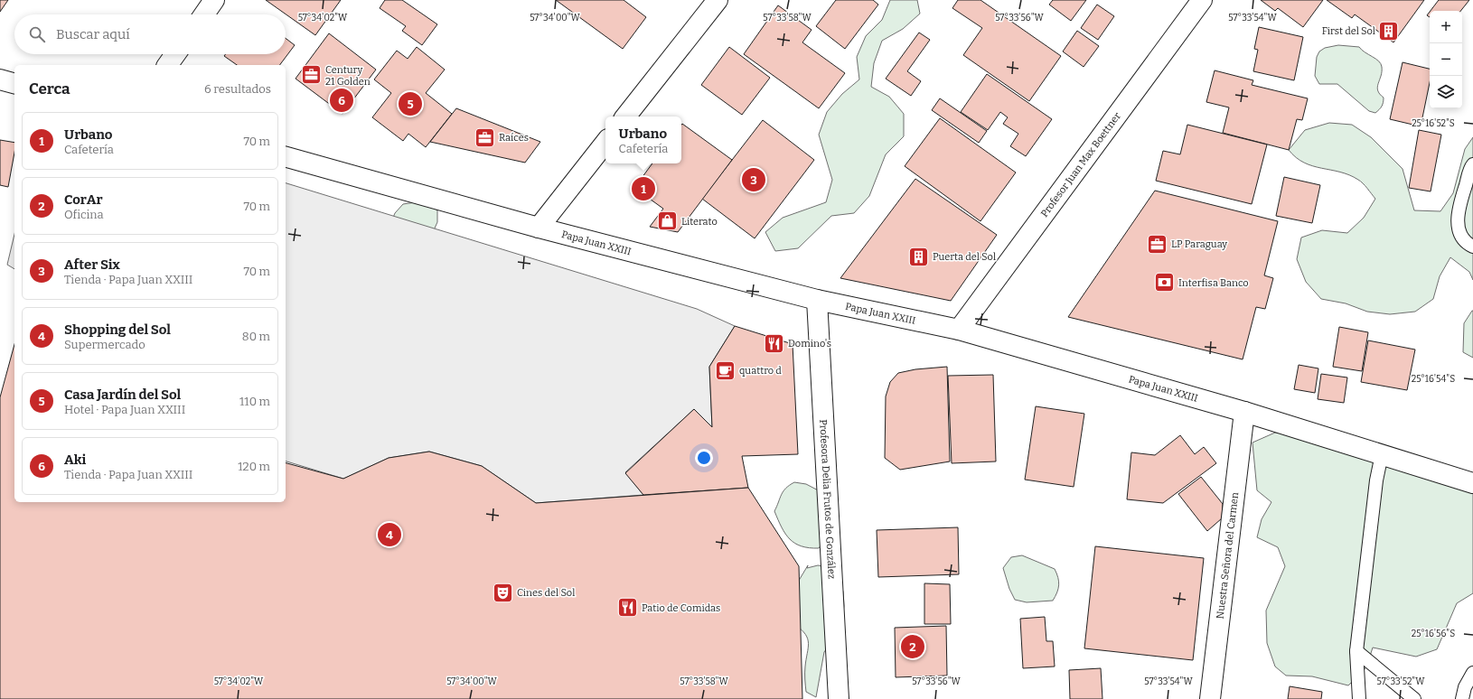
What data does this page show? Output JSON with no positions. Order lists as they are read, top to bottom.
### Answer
{
  "streets": {
    "street": [
      "Profesor Juan Max Boettner",
      "Papa Juan XXIII",
      "Profesora Delia Frutos de González",
      "Nuestra Señora del Carmen"
    ]
  },
  "crossings": [
    ["Profesor Juan Max Boettner", "Papa Juan XXIII"],
    ["Papa Juan XXIII", "Profesora Delia Frutos de González"],
    ["Papa Juan XXIII", "Nuestra Señora del Carmen"]
  ],
  "places": {
    "building": ["First del Sol", "Puerta del Sol"],
    "office": ["Century 21 Golden", "Raíces", "LP Paraguay"],
    "shop": ["Literato"],
    "bank": ["Interfisa Banco"],
    "restaurant": ["Domino's", "Patio de Comidas"],
    "cafe": ["quattro d"],
    "theatre": ["Cines del Sol"]
  },
  "page": {
    "map_buttons": ["+", "−"],
    "search": "Buscar aquí",
    "heading": ["Cerca", "6 resultados"],
    "pins": [
      "6",
      "5",
      "3",
      "1",
      "4",
      "2"
    ],
    "list": [
      {
        "mark": "1",
        "name": "Urbano",
        "note": "Cafetería",
        "value": "70 m"
      },
      {
        "mark": "2",
        "name": "CorAr",
        "note": "Oficina",
        "value": "70 m"
      },
      {
        "mark": "3",
        "name": "After Six",
        "note": "Tienda · Papa Juan XXIII",
        "value": "70 m"
      },
      {
        "mark": "4",
        "name": "Shopping del Sol",
        "note": "Supermercado",
        "value": "80 m"
      },
      {
        "mark": "5",
        "name": "Casa Jardín del Sol",
        "note": "Hotel · Papa Juan XXIII",
        "value": "110 m"
      },
      {
        "mark": "6",
        "name": "Aki",
        "note": "Tienda · Papa Juan XXIII",
        "value": "120 m"
      }
    ],
    "popup": ["Urbano", "Cafetería"]
  },
  "coordinates": [
    "57°34'02\"W",
    "57°34'00\"W",
    "57°33'58\"W",
    "57°33'56\"W",
    "57°33'54\"W",
    "25°16'52\"S",
    "25°16'54\"S",
    "25°16'56\"S",
    "57°33'52\"W"
  ]
}
